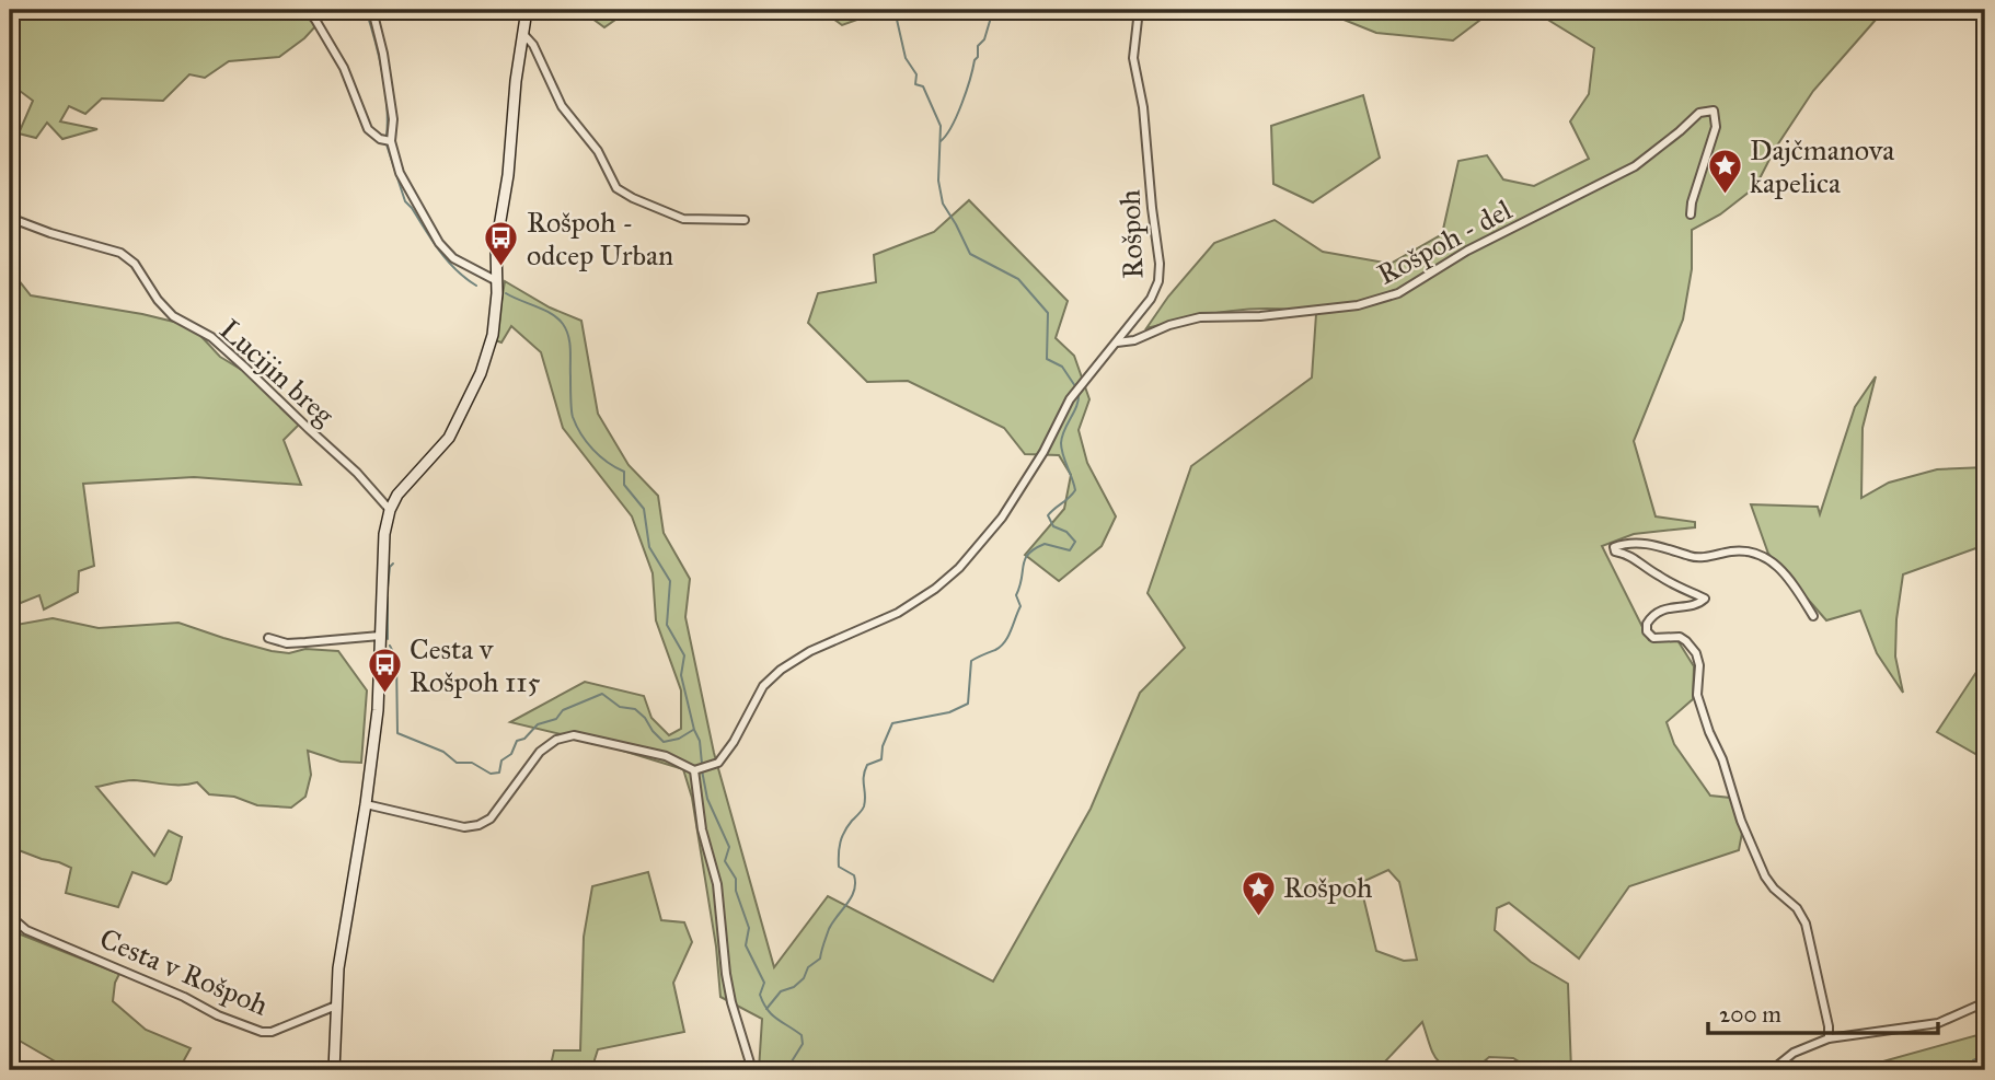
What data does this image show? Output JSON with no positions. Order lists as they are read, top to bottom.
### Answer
{
  "streets": {
    "street": [
      "Rošpoh",
      "Rošpoh - del",
      "Lucijin breg",
      "Cesta v Rošpoh"
    ]
  },
  "crossings": [
    ["Rošpoh", "Rošpoh - del"]
  ],
  "places": {
    "place": ["Dajčmanova kapelica", "Rošpoh"],
    "bus stop": ["Rošpoh - odcep Urban", "Cesta v Rošpoh 115"]
  },
  "scale_bar": "200 m"
}
